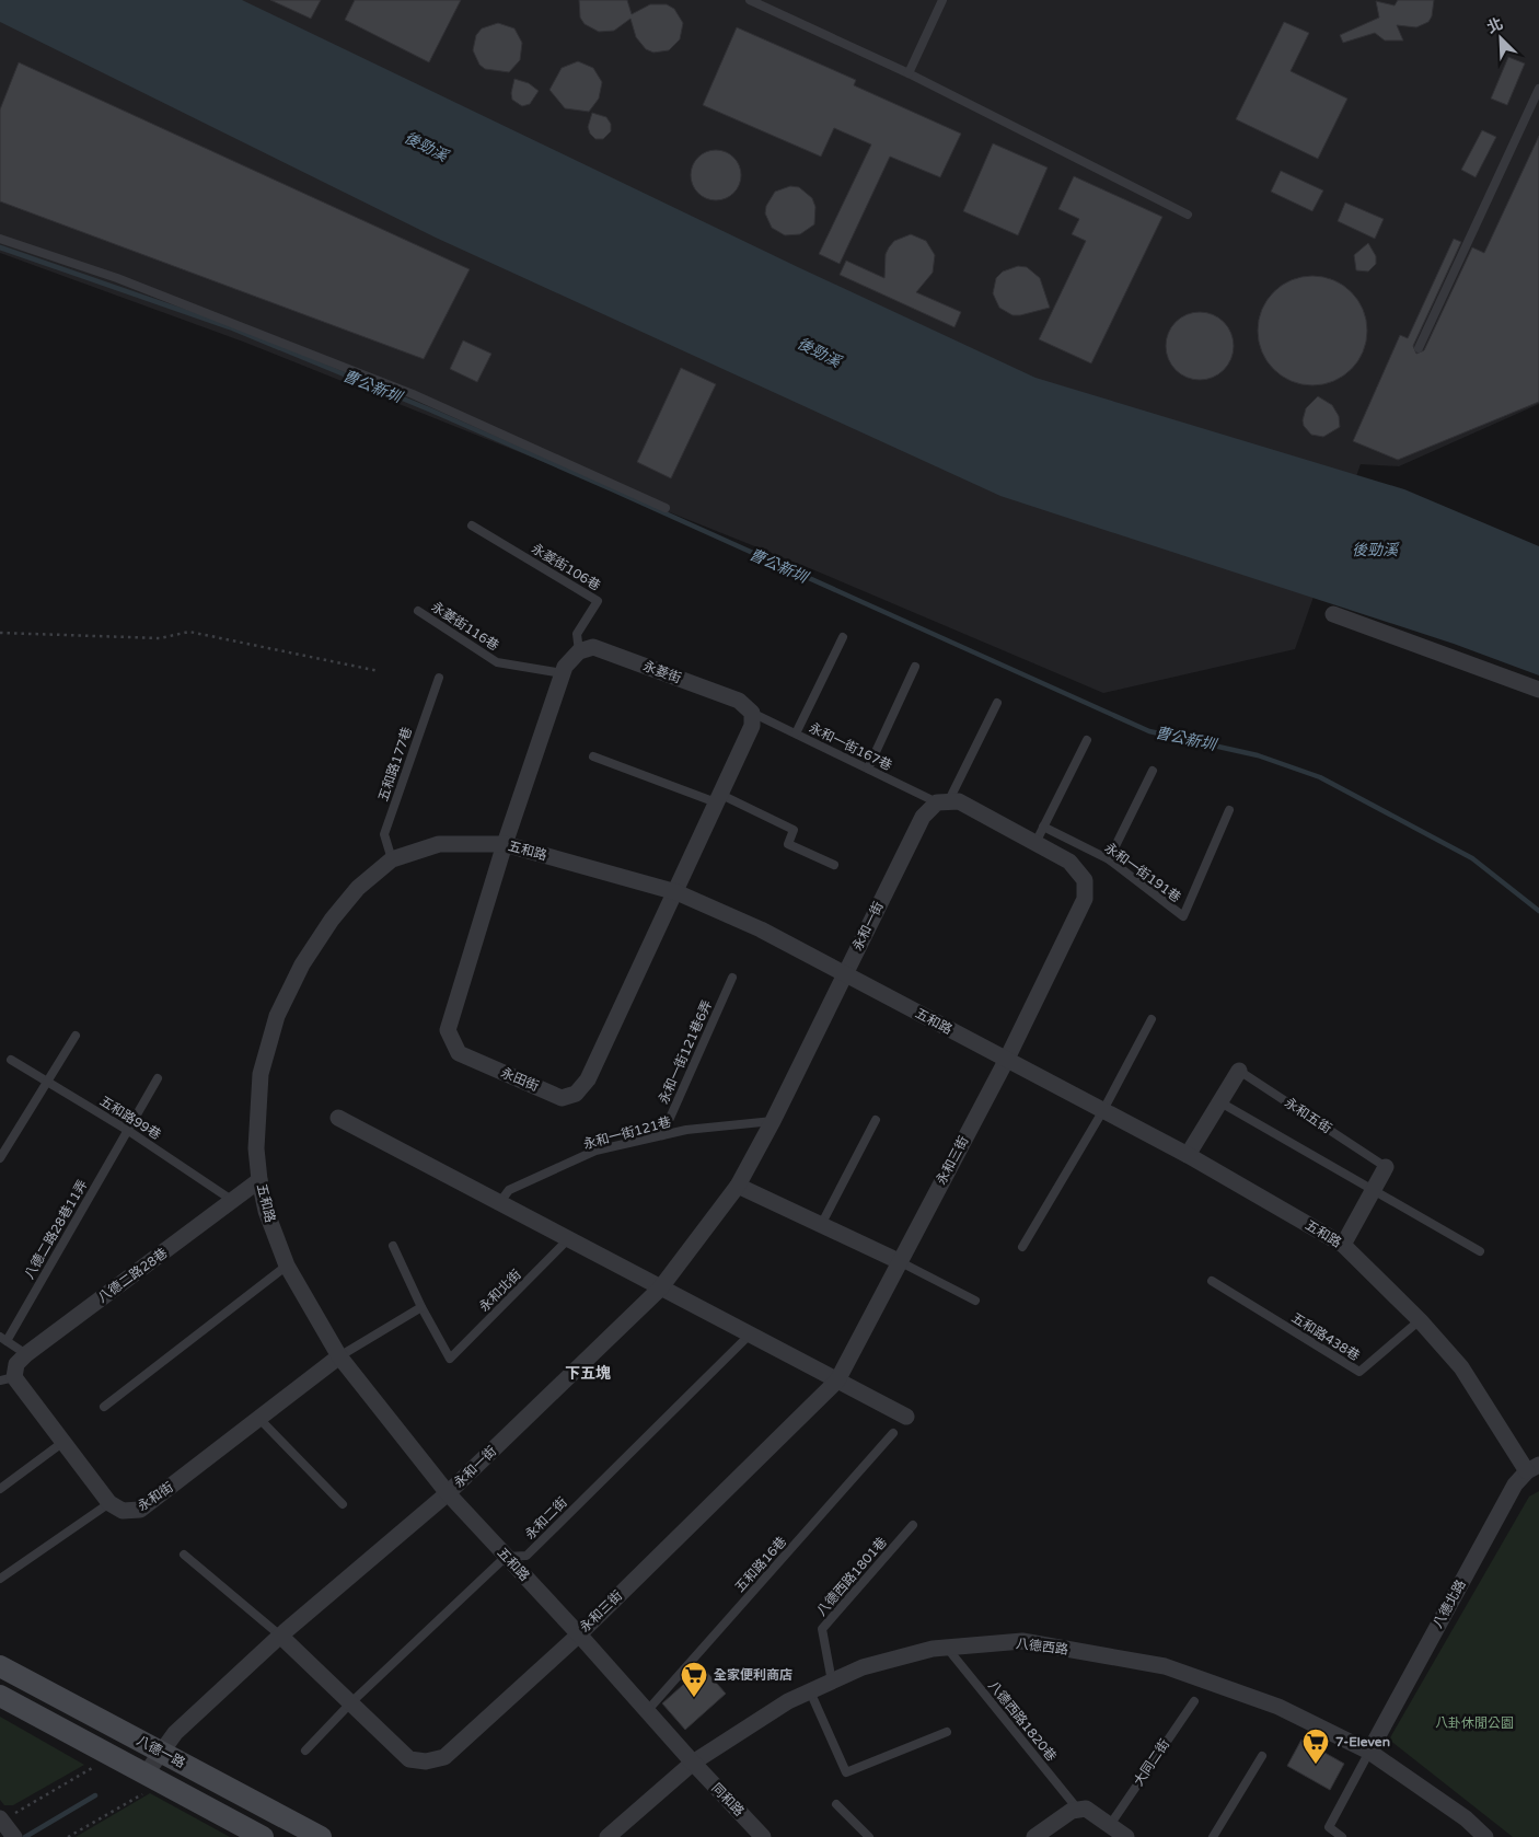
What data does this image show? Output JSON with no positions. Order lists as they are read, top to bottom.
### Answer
{
  "streets": {
    "street": [
      "永菱街",
      "五和路",
      "永和一街",
      "永田街",
      "永和五街",
      "永和三街",
      "八德二路28巷",
      "永和街",
      "八德北路",
      "八德西路",
      "八德一路",
      "同和路"
    ],
    "lane": [
      "永菱街106巷",
      "永菱街116巷",
      "永和一街167巷",
      "五和路177巷",
      "永和一街191巷",
      "永和一街121巷6弄",
      "五和路99巷",
      "永和一街121巷",
      "八德二路28巷11弄",
      "永和北街",
      "五和路438巷",
      "永和二街",
      "五和路16巷",
      "八德西路1801巷",
      "八德西路1820巷",
      "大同二街"
    ]
  },
  "crossings": [
    ["永菱街106巷", "永菱街"],
    ["永菱街", "永和一街167巷"],
    ["永和一街167巷", "永和一街"],
    ["五和路177巷", "五和路"],
    ["五和路", "永和一街"],
    ["五和路", "永田街"],
    ["五和路", "永和五街"],
    ["五和路", "永和三街"],
    ["五和路", "八德二路28巷"],
    ["五和路", "五和路438巷"],
    ["五和路", "永和街"],
    ["五和路", "永和二街"],
    ["五和路", "五和路16巷"],
    ["五和路", "八德北路"],
    ["五和路", "八德西路"],
    ["五和路", "同和路"],
    ["永和一街", "永和一街121巷"],
    ["永和一街", "八德一路"],
    ["永和一街121巷6弄", "永和一街121巷"],
    ["五和路99巷", "八德二路28巷11弄"],
    ["五和路99巷", "八德二路28巷"],
    ["八德西路1801巷", "八德西路"],
    ["八德北路", "八德西路"],
    ["八德西路", "八德西路1820巷"],
    ["八德西路", "同和路"]
  ],
  "districts": ["下五塊"],
  "water": ["後勁溪", "曹公新圳"],
  "parks": ["八卦休閒公園"],
  "places": {
    "supermarket": ["全家便利商店", "7-Eleven"]
  },
  "north": "top left"
}
